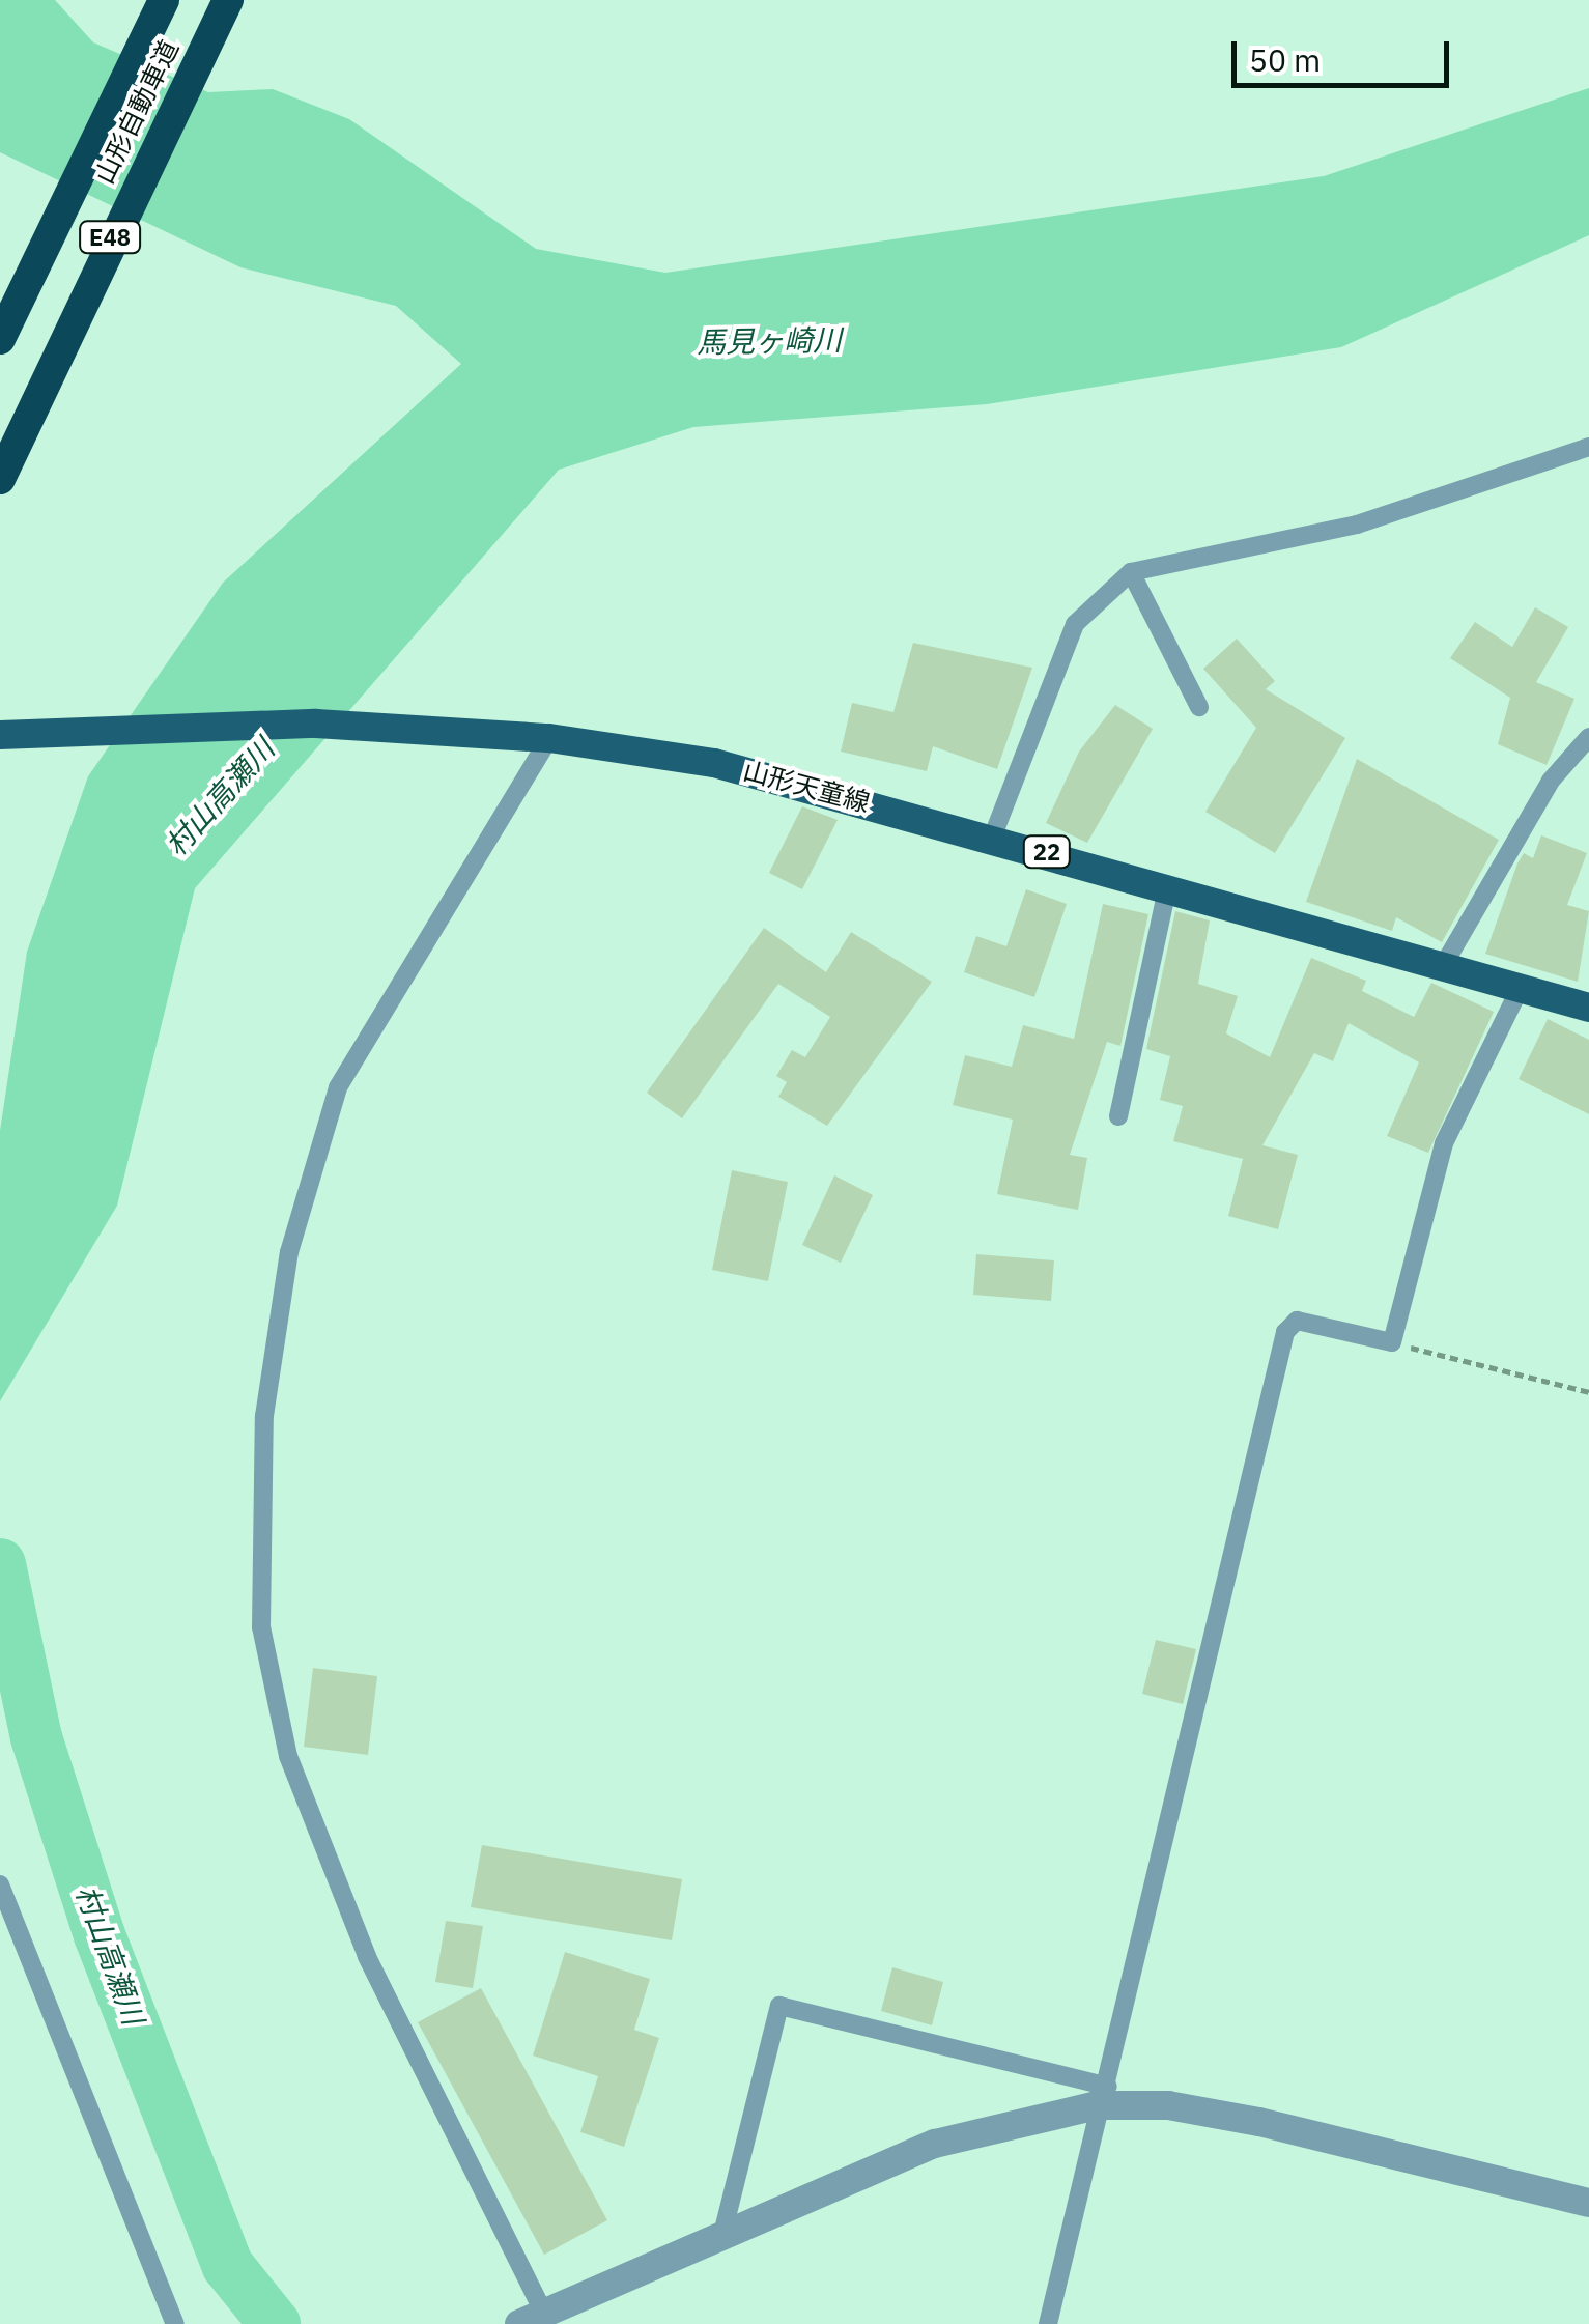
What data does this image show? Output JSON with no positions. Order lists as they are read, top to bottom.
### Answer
{
  "streets": {
    "highway": ["山形自動車道", "E48"],
    "main road": ["山形天童線", "22"]
  },
  "water": ["馬見ヶ崎川", "村山高瀬川"],
  "scale_bar": "50 m"
}
